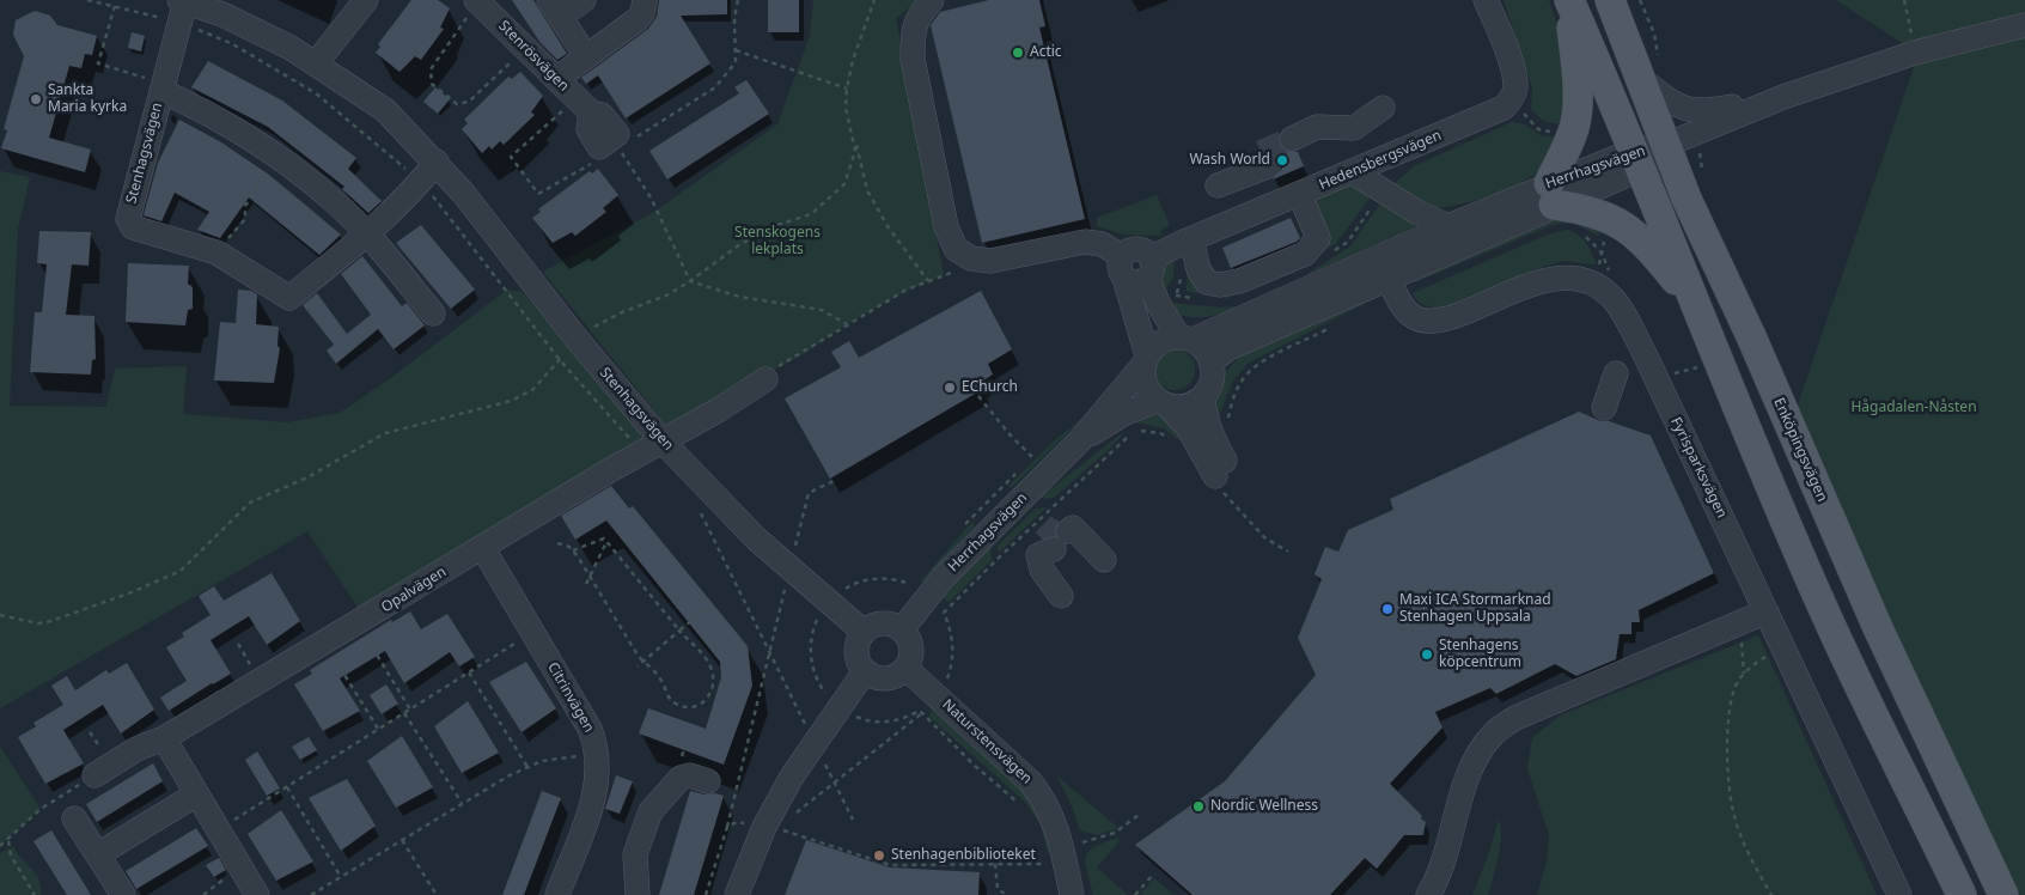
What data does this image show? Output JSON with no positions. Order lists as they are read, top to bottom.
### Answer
{
  "streets": {
    "main road": ["Enköpingsvägen"],
    "street": [
      "Stenrösvägen",
      "Stenhagsvägen",
      "Hedensbergsvägen",
      "Herrhagsvägen",
      "Fyrisparksvägen",
      "Opalvägen",
      "Citrinvägen",
      "Naturstensvägen"
    ]
  },
  "crossings": [
    ["Stenhagsvägen", "Herrhagsvägen"],
    ["Stenhagsvägen", "Opalvägen"],
    ["Stenhagsvägen", "Naturstensvägen"],
    ["Herrhagsvägen", "Enköpingsvägen"],
    ["Herrhagsvägen", "Fyrisparksvägen"],
    ["Herrhagsvägen", "Naturstensvägen"],
    ["Opalvägen", "Citrinvägen"]
  ],
  "parks": ["Stenskogens lekplats", "Hågadalen-Nåsten"],
  "places": [
    "Actic",
    "Sankta Maria kyrka",
    "Wash World",
    "EChurch",
    "Maxi ICA Stormarknad Stenhagen Uppsala",
    "Stenhagens köpcentrum",
    "Nordic Wellness",
    "Stenhagenbiblioteket"
  ]
}
